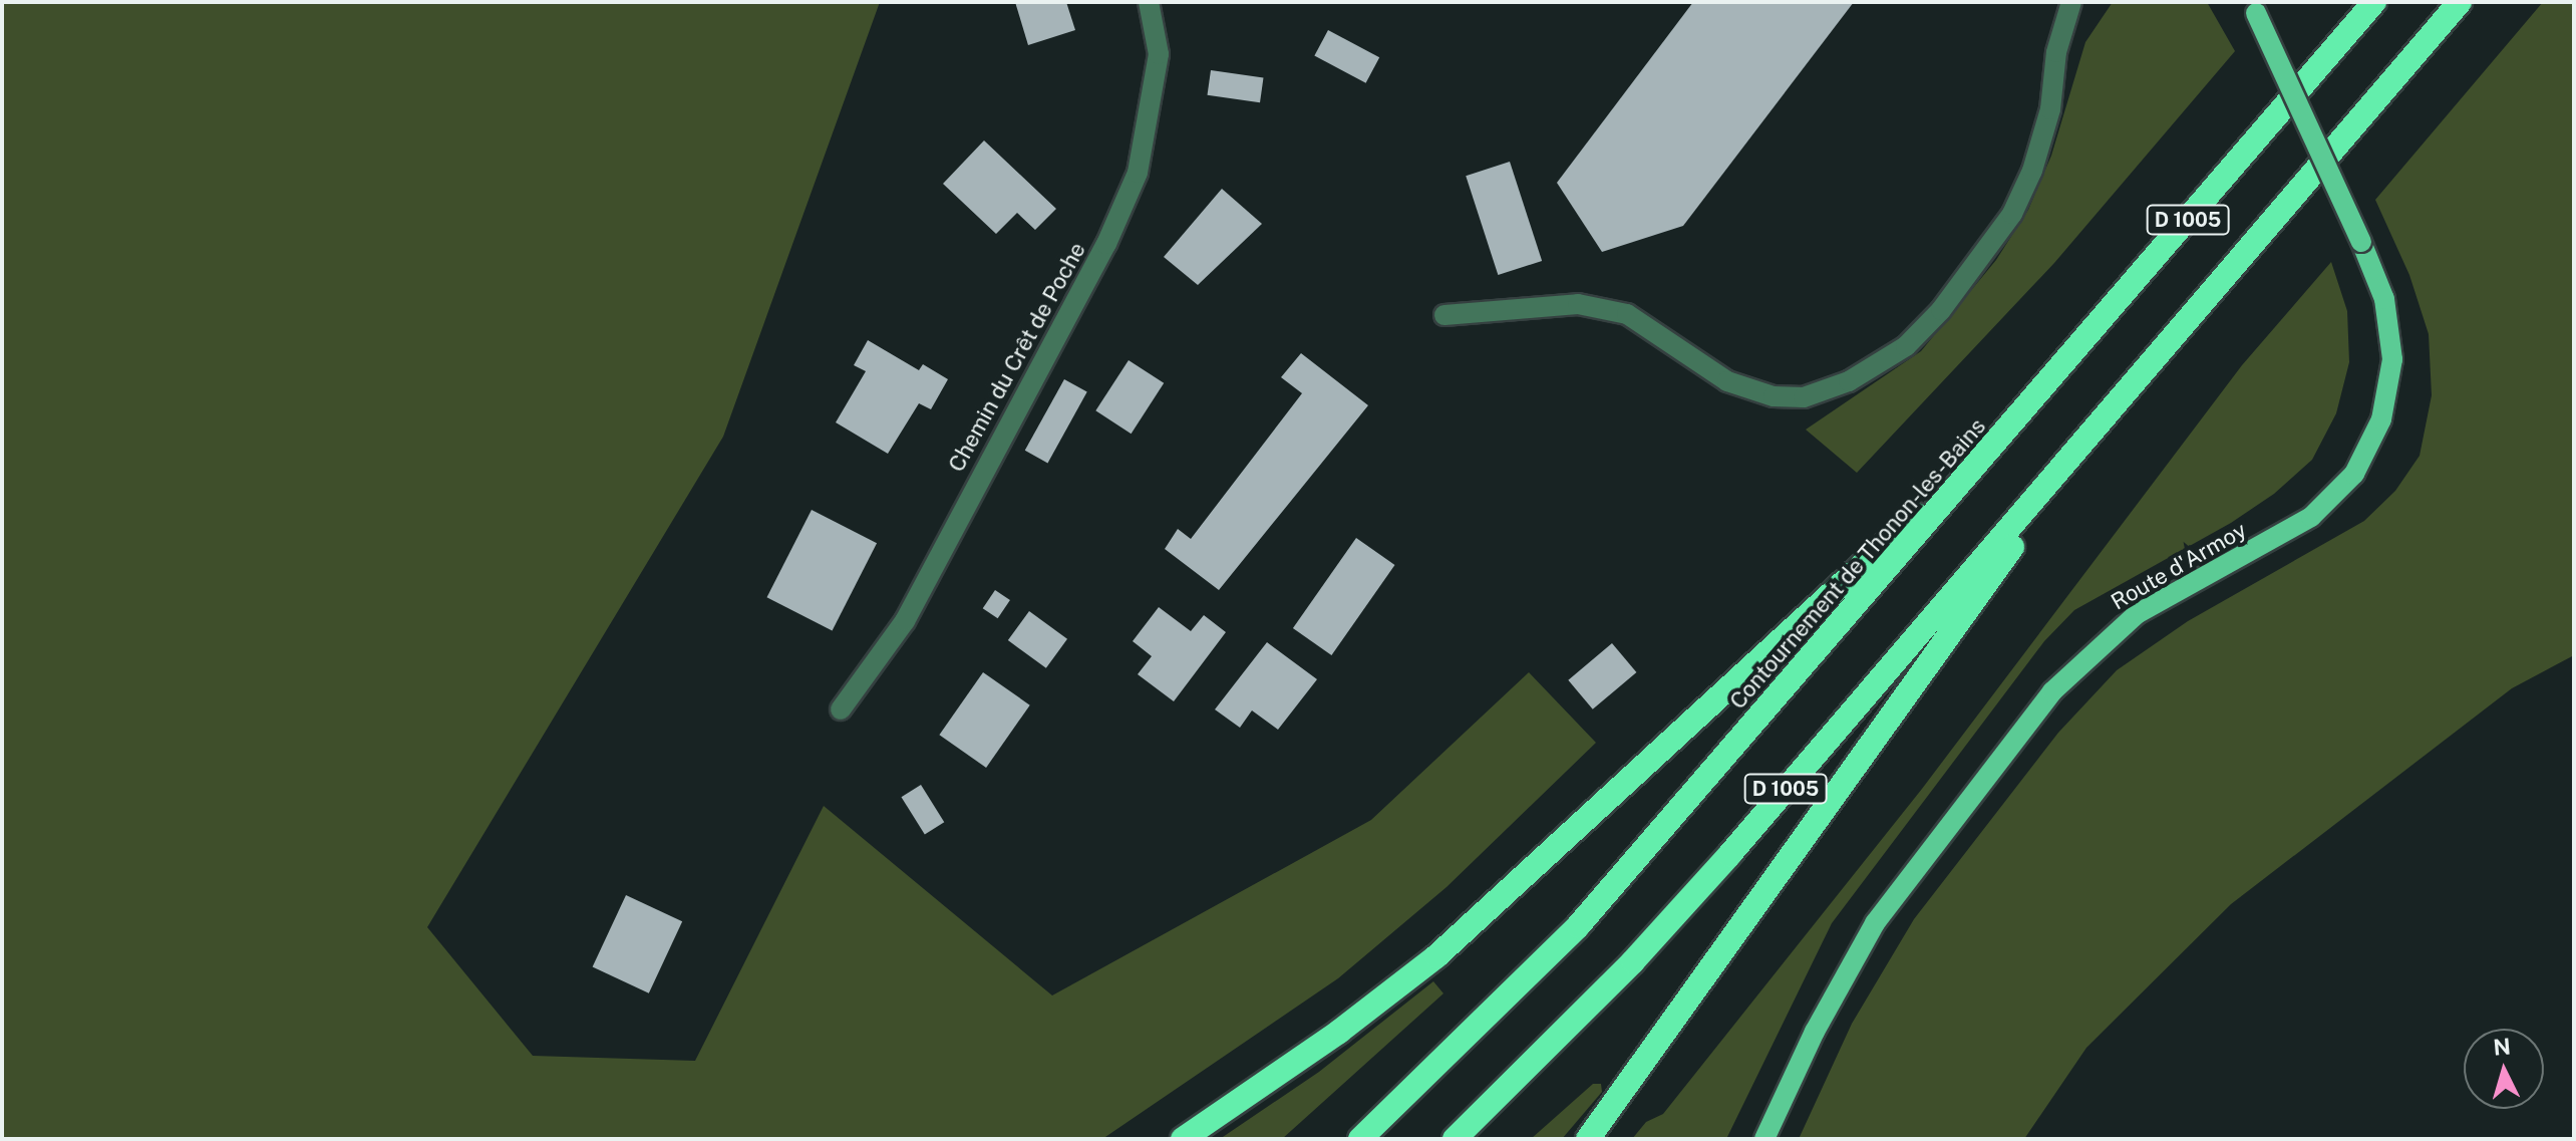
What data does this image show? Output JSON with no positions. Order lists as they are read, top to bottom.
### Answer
{
  "streets": {
    "highway": ["D 1005", "Contournement de Thonon-les-Bains"],
    "main road": ["Route d'Armoy"],
    "street": ["Chemin du Crêt de Poche"]
  },
  "crossings": [
    ["D 1005", "Contournement de Thonon-les-Bains"]
  ],
  "north": "top"
}
